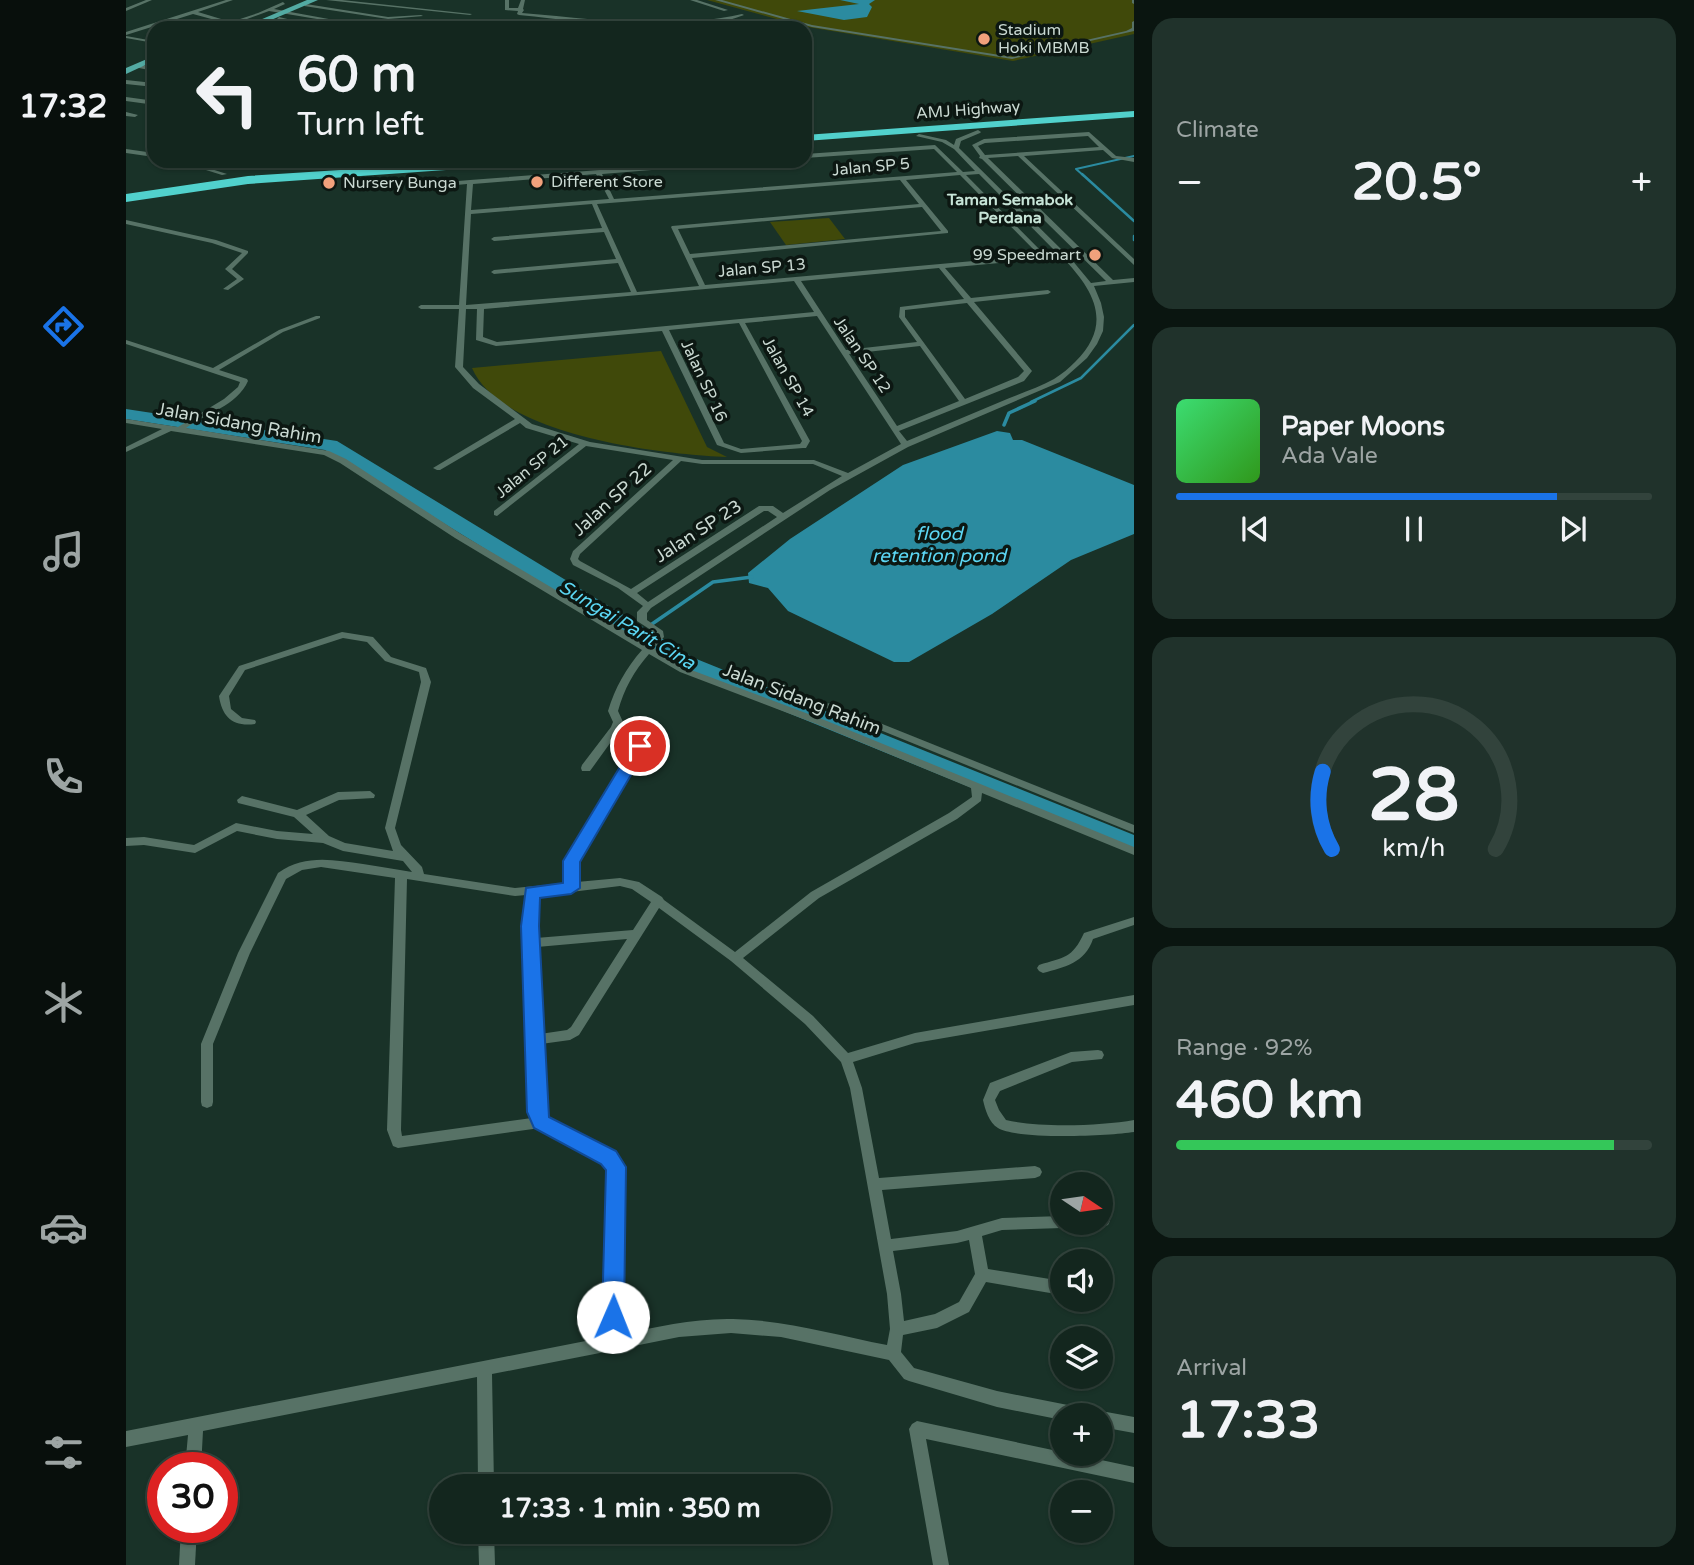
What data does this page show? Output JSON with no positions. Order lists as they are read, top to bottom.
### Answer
{
  "streets": {
    "highway": ["AMJ Highway"],
    "street": [
      "Jalan SP 5",
      "Jalan SP 13",
      "Jalan SP 12",
      "Jalan SP 14",
      "Jalan SP 16",
      "Jalan Sidang Rahim",
      "Jalan SP 21",
      "Jalan SP 22",
      "Jalan SP 23"
    ]
  },
  "crossings": [
    ["Jalan SP 13", "Jalan SP 12"],
    ["Jalan SP 14", "Jalan SP 16"],
    ["Jalan SP 22", "Jalan SP 23"]
  ],
  "districts": ["Taman Semabok Perdana"],
  "water": ["flood retention pond", "Sungai Parit Cina"],
  "places": [
    "Stadium Hoki MBMB",
    "Different Store",
    "Nursery Bunga",
    "99 Speedmart"
  ],
  "north": "right",
  "page": {
    "tabs": "17:32",
    "tile": [
      "Climate",
      ["Range · 92%", "460 km"],
      ["Arrival", "17:33"]
    ],
    "turn": ["60 m", "Turn left"],
    "heat": ["−", "20.5°", "+"],
    "song": ["Paper Moons", "Ada Vale"],
    "map_buttons": ["+", "−"],
    "limit": "30",
    "trip": "17:33 · 1 min · 350 m",
    "gauge": ["28", "km/h"]
  }
}
